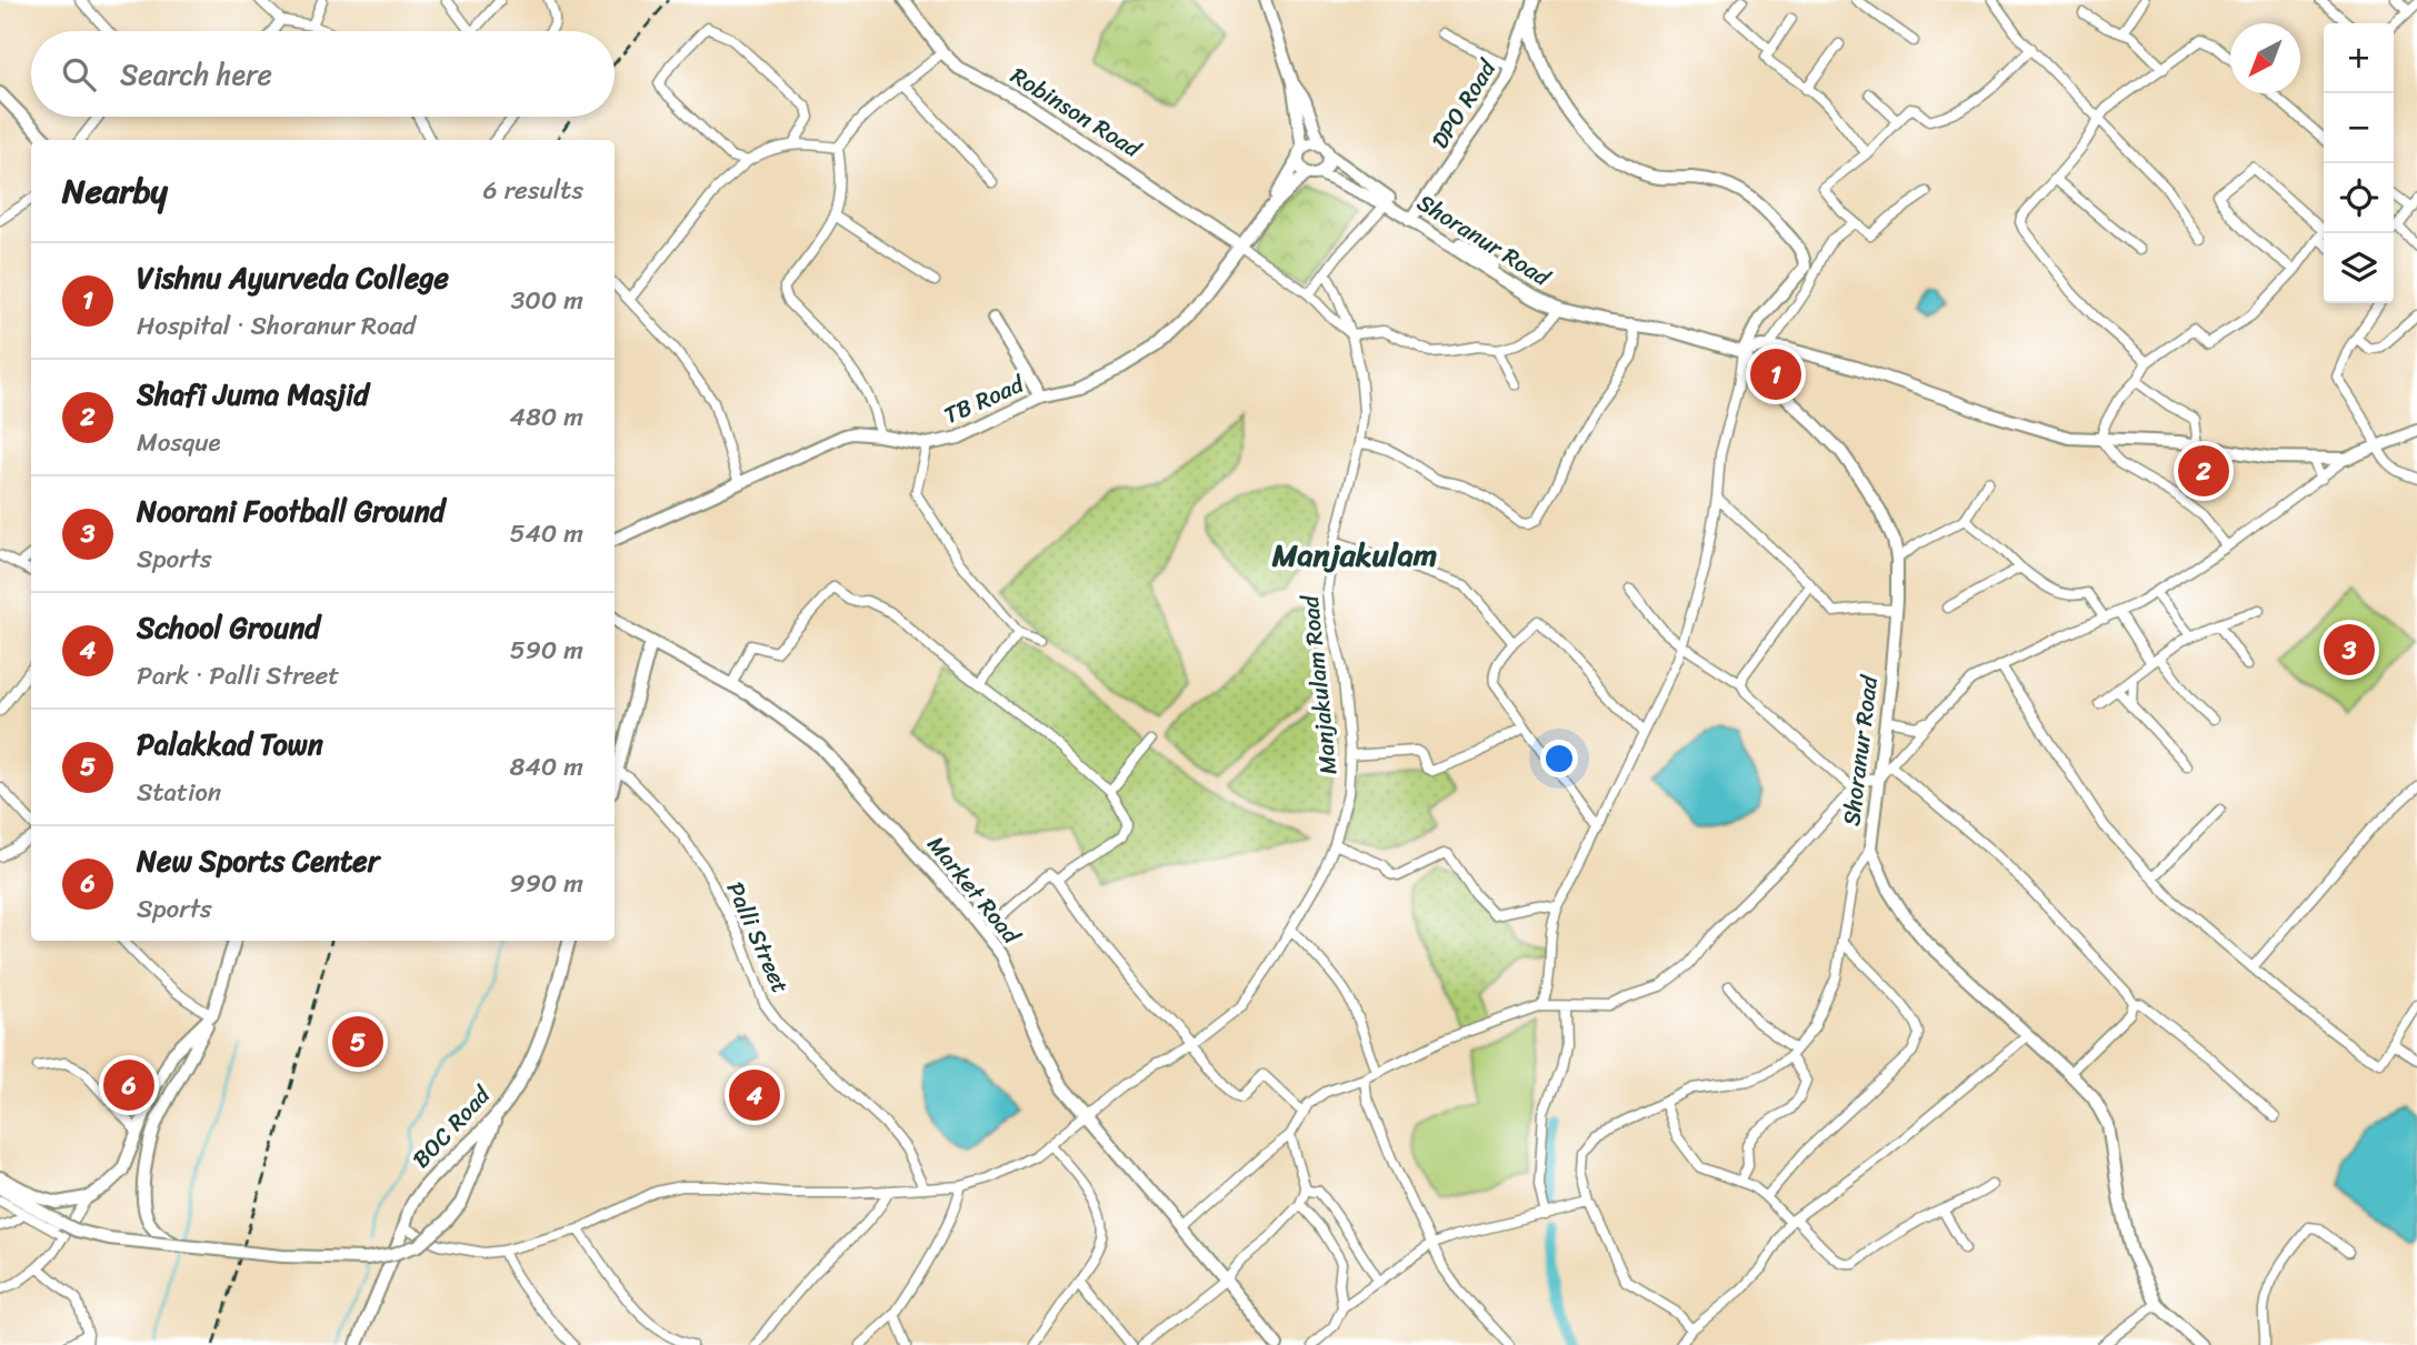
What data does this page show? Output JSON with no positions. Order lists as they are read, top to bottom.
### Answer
{
  "streets": {
    "main road": [
      "DPO Road",
      "Robinson Road",
      "Shoranur Road",
      "TB Road",
      "Market Road",
      "BOC Road"
    ],
    "street": ["Manjakulam Road", "Palli Street"]
  },
  "crossings": [
    ["DPO Road", "Shoranur Road"],
    ["Robinson Road", "TB Road"],
    ["Shoranur Road", "TB Road"],
    ["Manjakulam Road", "Market Road"],
    ["Manjakulam Road", "Palli Street"],
    ["Manjakulam Road", "BOC Road"]
  ],
  "districts": ["Manjakulam"],
  "north": "bottom left",
  "page": {
    "map_buttons": ["+", "−"],
    "search": "Search here",
    "heading": ["Nearby", "6 results"],
    "list": [
      {
        "mark": "1",
        "name": "Vishnu Ayurveda College",
        "note": "Hospital · Shoranur Road",
        "value": "300 m"
      },
      {
        "mark": "2",
        "name": "Shafi Juma Masjid",
        "note": "Mosque",
        "value": "480 m"
      },
      {
        "mark": "3",
        "name": "Noorani Football Ground",
        "note": "Sports",
        "value": "540 m"
      },
      {
        "mark": "4",
        "name": "School Ground",
        "note": "Park · Palli Street",
        "value": "590 m"
      },
      {
        "mark": "5",
        "name": "Palakkad Town",
        "note": "Station",
        "value": "840 m"
      },
      {
        "mark": "6",
        "name": "New Sports Center",
        "note": "Sports",
        "value": "990 m"
      }
    ],
    "pins": [
      "1",
      "2",
      "3",
      "5",
      "6",
      "4"
    ]
  }
}
